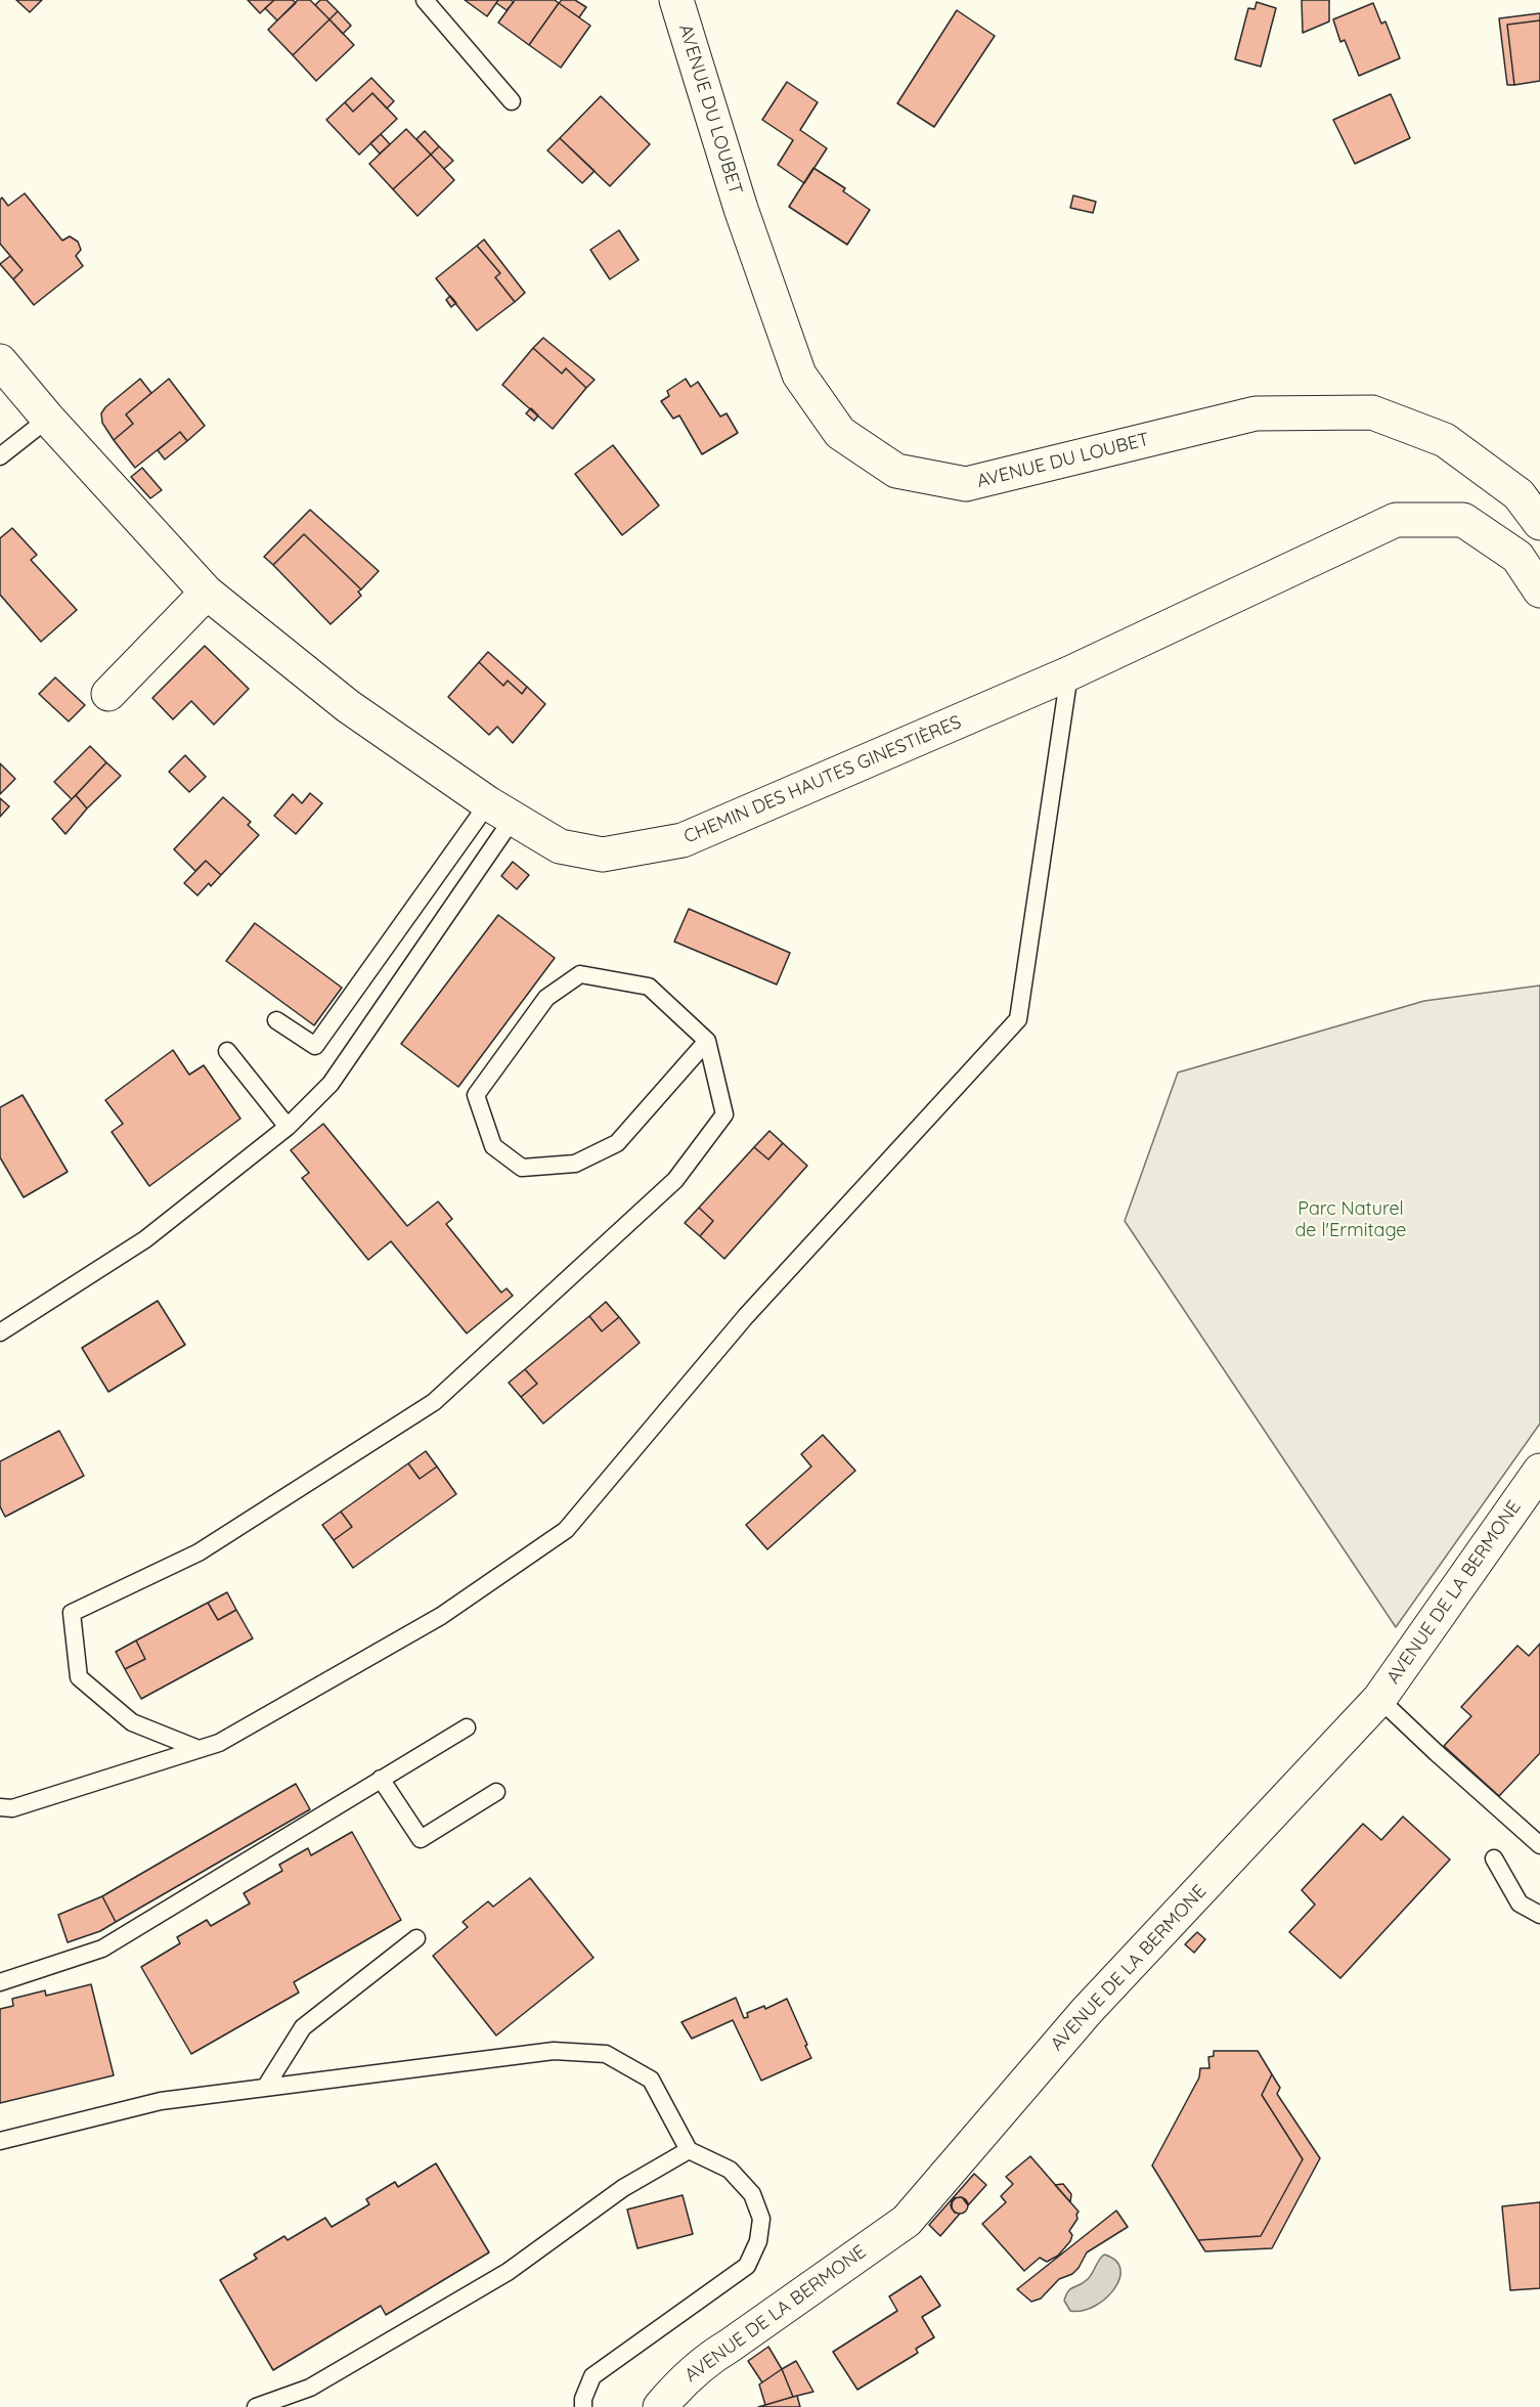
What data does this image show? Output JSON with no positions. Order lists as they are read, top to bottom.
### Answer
{
  "streets": {
    "street": ["AVENUE DU LOUBET", "CHEMIN DES HAUTES GINESTIÈRES", "AVENUE DE LA BERMONE"]
  },
  "parks": ["Parc Naturel de l'Ermitage"]
}
